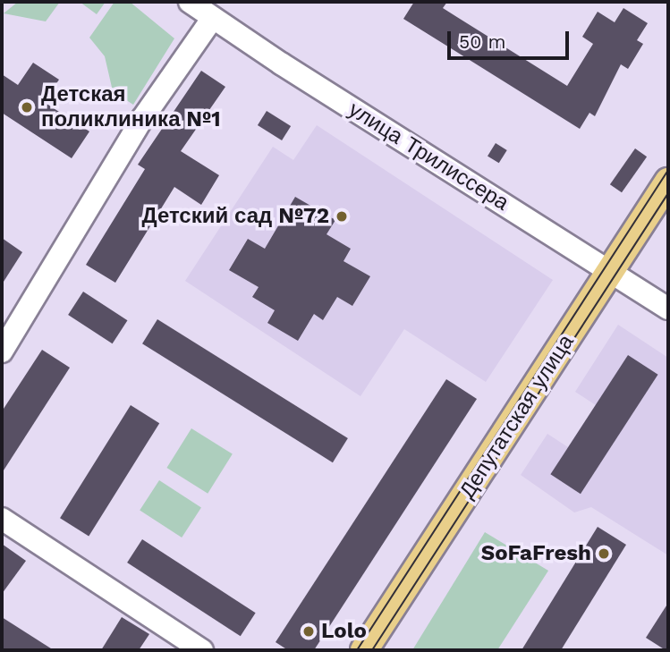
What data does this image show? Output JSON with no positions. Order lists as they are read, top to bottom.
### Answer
{
  "streets": {
    "main road": ["Депутатская улица"],
    "street": ["улица Трилиссера"]
  },
  "crossings": [
    ["улица Трилиссера", "Депутатская улица"]
  ],
  "places": [
    "Детская поликлиника №1",
    "Детский сад №72",
    "SoFaFresh",
    "Lolo"
  ],
  "scale_bar": "50 m"
}
